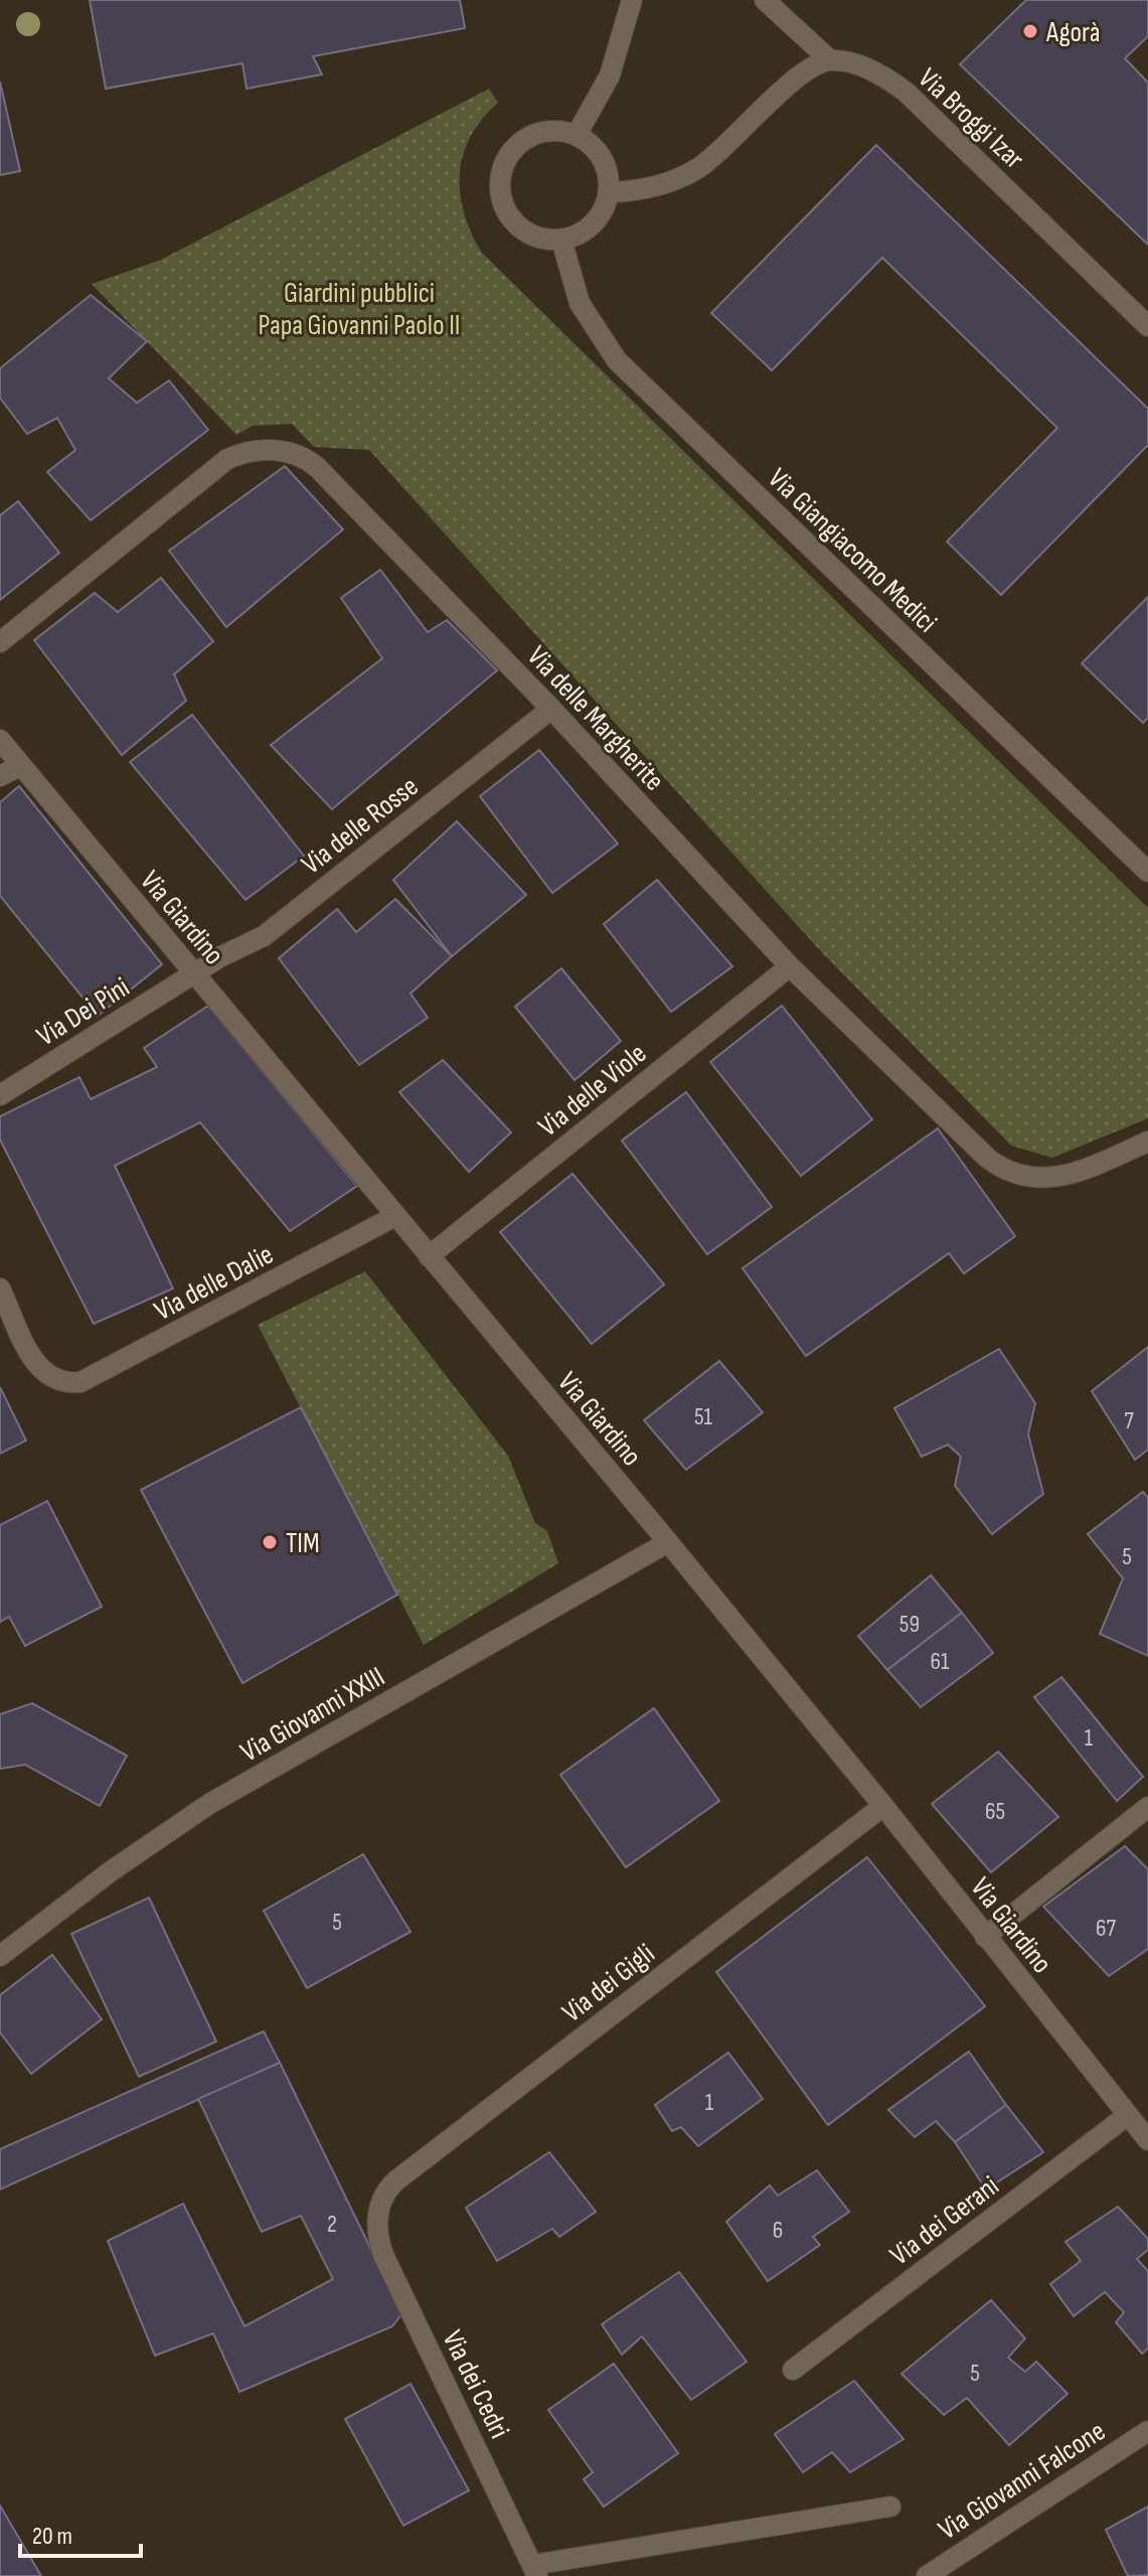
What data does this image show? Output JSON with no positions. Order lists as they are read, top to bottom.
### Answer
{
  "streets": {
    "street": [
      "Via Broggi Izar",
      "Via Giangiacomo Medici",
      "Via delle Margherite",
      "Via delle Rosse",
      "Via Giardino",
      "Via Dei Pini",
      "Via delle Viole",
      "Via delle Dalie",
      "Via Giovanni XXIII",
      "Via dei Gigli",
      "Via dei Gerani",
      "Via dei Cedri",
      "Via Giovanni Falcone"
    ]
  },
  "crossings": [
    ["Via delle Margherite", "Via delle Rosse"],
    ["Via delle Margherite", "Via delle Viole"],
    ["Via delle Rosse", "Via Giardino"],
    ["Via delle Rosse", "Via Dei Pini"],
    ["Via Giardino", "Via Dei Pini"],
    ["Via Giardino", "Via delle Viole"],
    ["Via Giardino", "Via delle Dalie"],
    ["Via Giardino", "Via Giovanni XXIII"],
    ["Via Giardino", "Via dei Gigli"],
    ["Via Giardino", "Via dei Gerani"],
    ["Via dei Gigli", "Via dei Cedri"]
  ],
  "parks": ["Giardini pubblici Papa Giovanni Paolo II"],
  "places": ["Agorà", "TIM"],
  "house_numbers": [
    "51",
    "7",
    "5",
    "59",
    "61",
    "1",
    "65",
    "5",
    "67",
    "1",
    "2",
    "6",
    "5"
  ],
  "scale_bar": "20 m"
}
